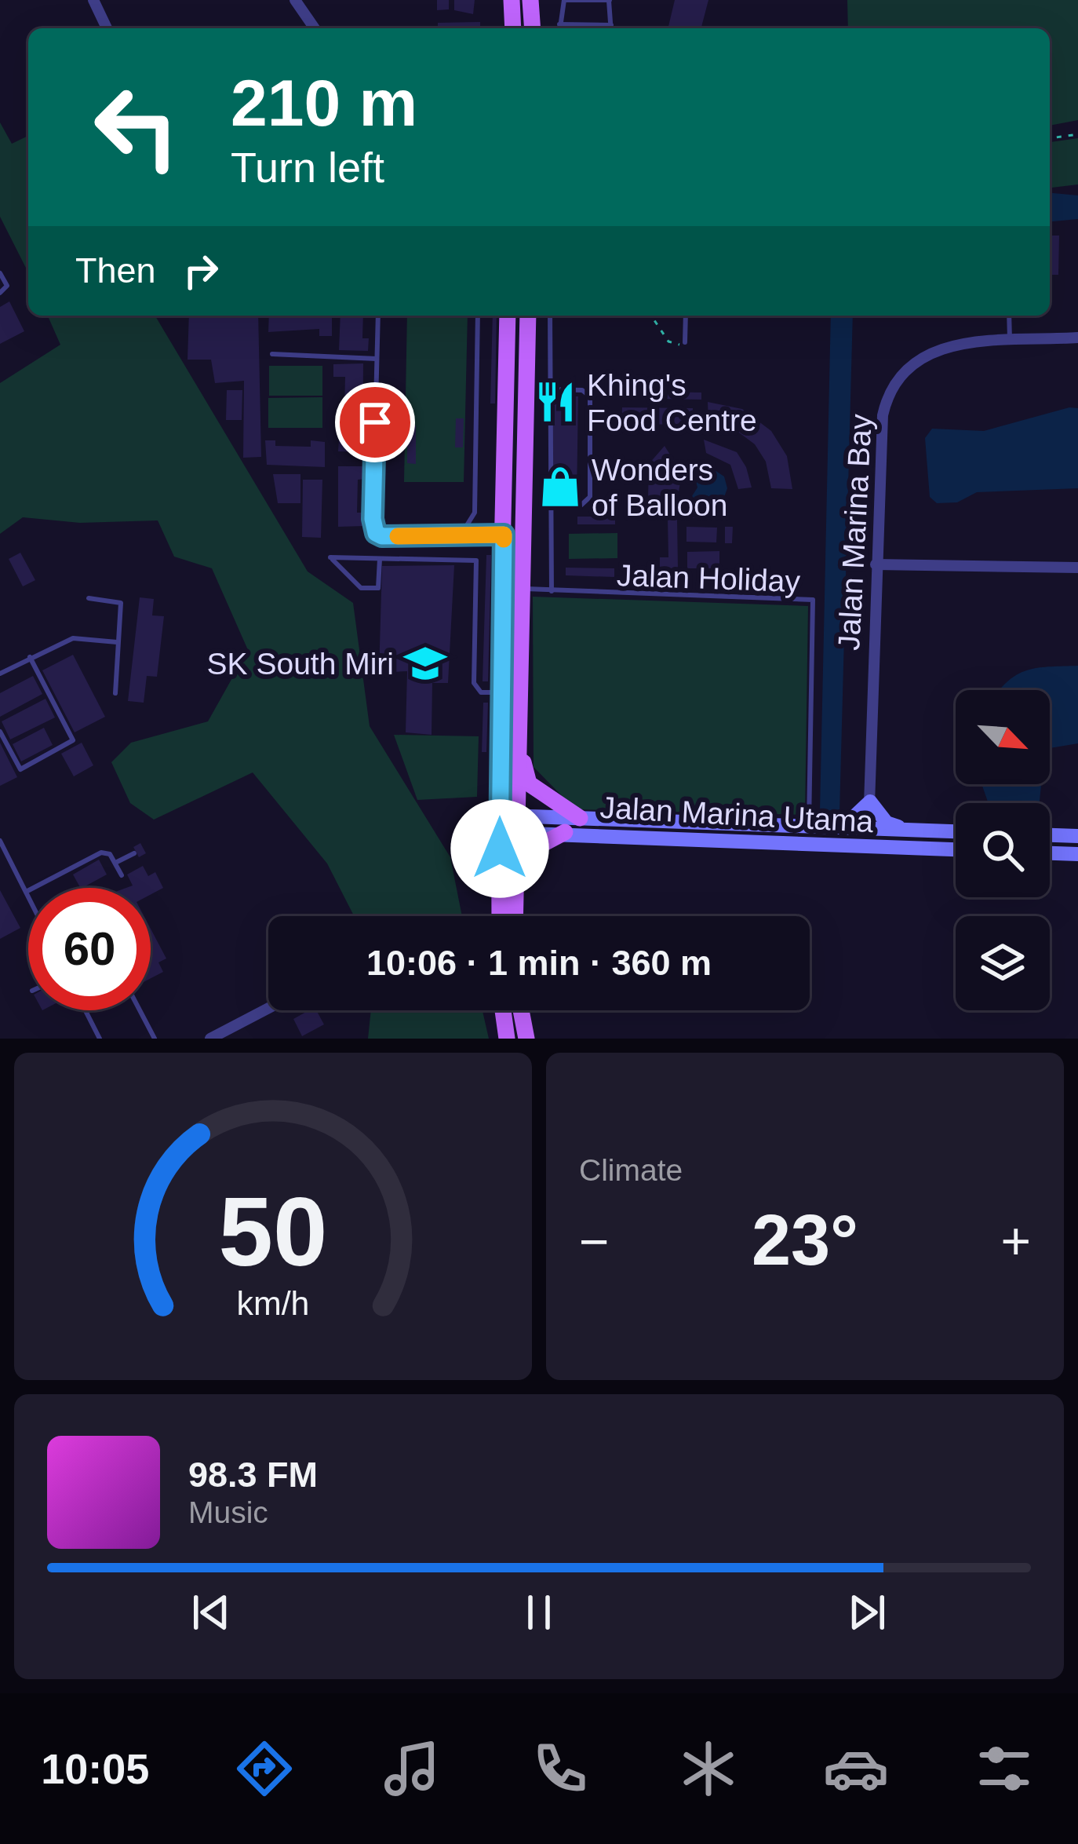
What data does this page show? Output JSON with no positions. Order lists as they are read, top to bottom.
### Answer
{
  "streets": {
    "main road": ["Jalan Marina Utama"],
    "street": ["Jalan Marina Bay"],
    "lane": ["Jalan Holiday"]
  },
  "crossings": [
    ["Jalan Marina Bay", "Jalan Marina Utama"],
    ["Jalan Holiday", "Jalan Marina Utama"]
  ],
  "places": {
    "restaurant": ["Khing's Food Centre"],
    "shop": ["Wonders of Balloon"],
    "school or university": ["SK South Miri"]
  },
  "north": "bottom right",
  "page": {
    "turn": ["210 m", "Turn left"],
    "then": "Then",
    "limit": "60",
    "trip": "10:06 · 1 min · 360 m",
    "tile": "Climate",
    "heat": ["−", "23°", "+"],
    "song": ["98.3 FM", "Music"],
    "tabs": "10:05",
    "gauge": ["50", "km/h"]
  }
}
